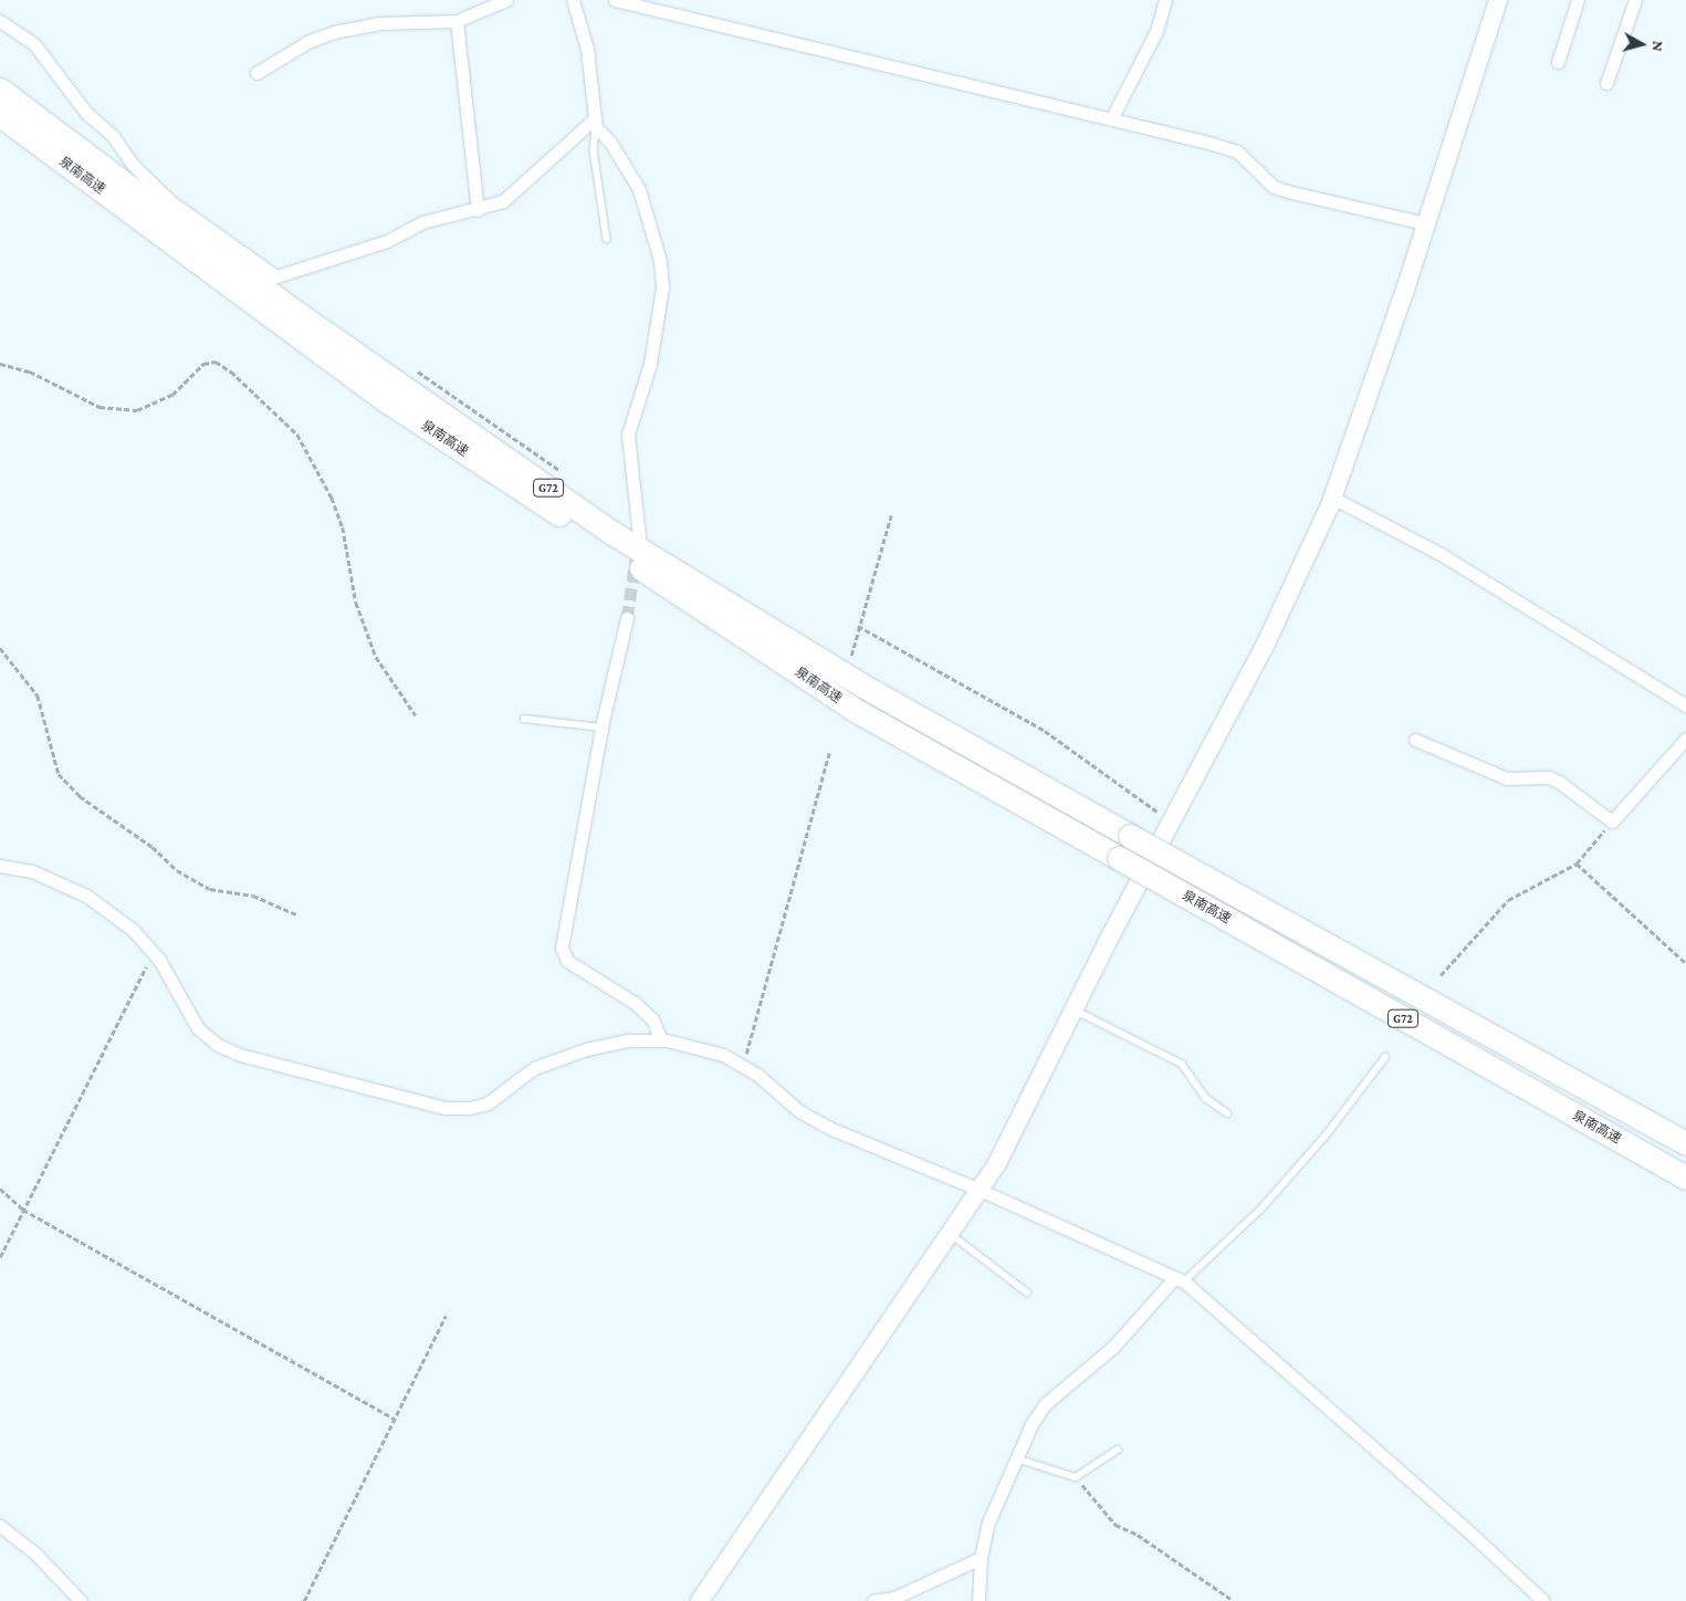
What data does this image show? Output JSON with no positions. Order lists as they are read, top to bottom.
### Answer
{
  "streets": {
    "highway": ["泉南高速", "G72"]
  },
  "north": "right"
}
